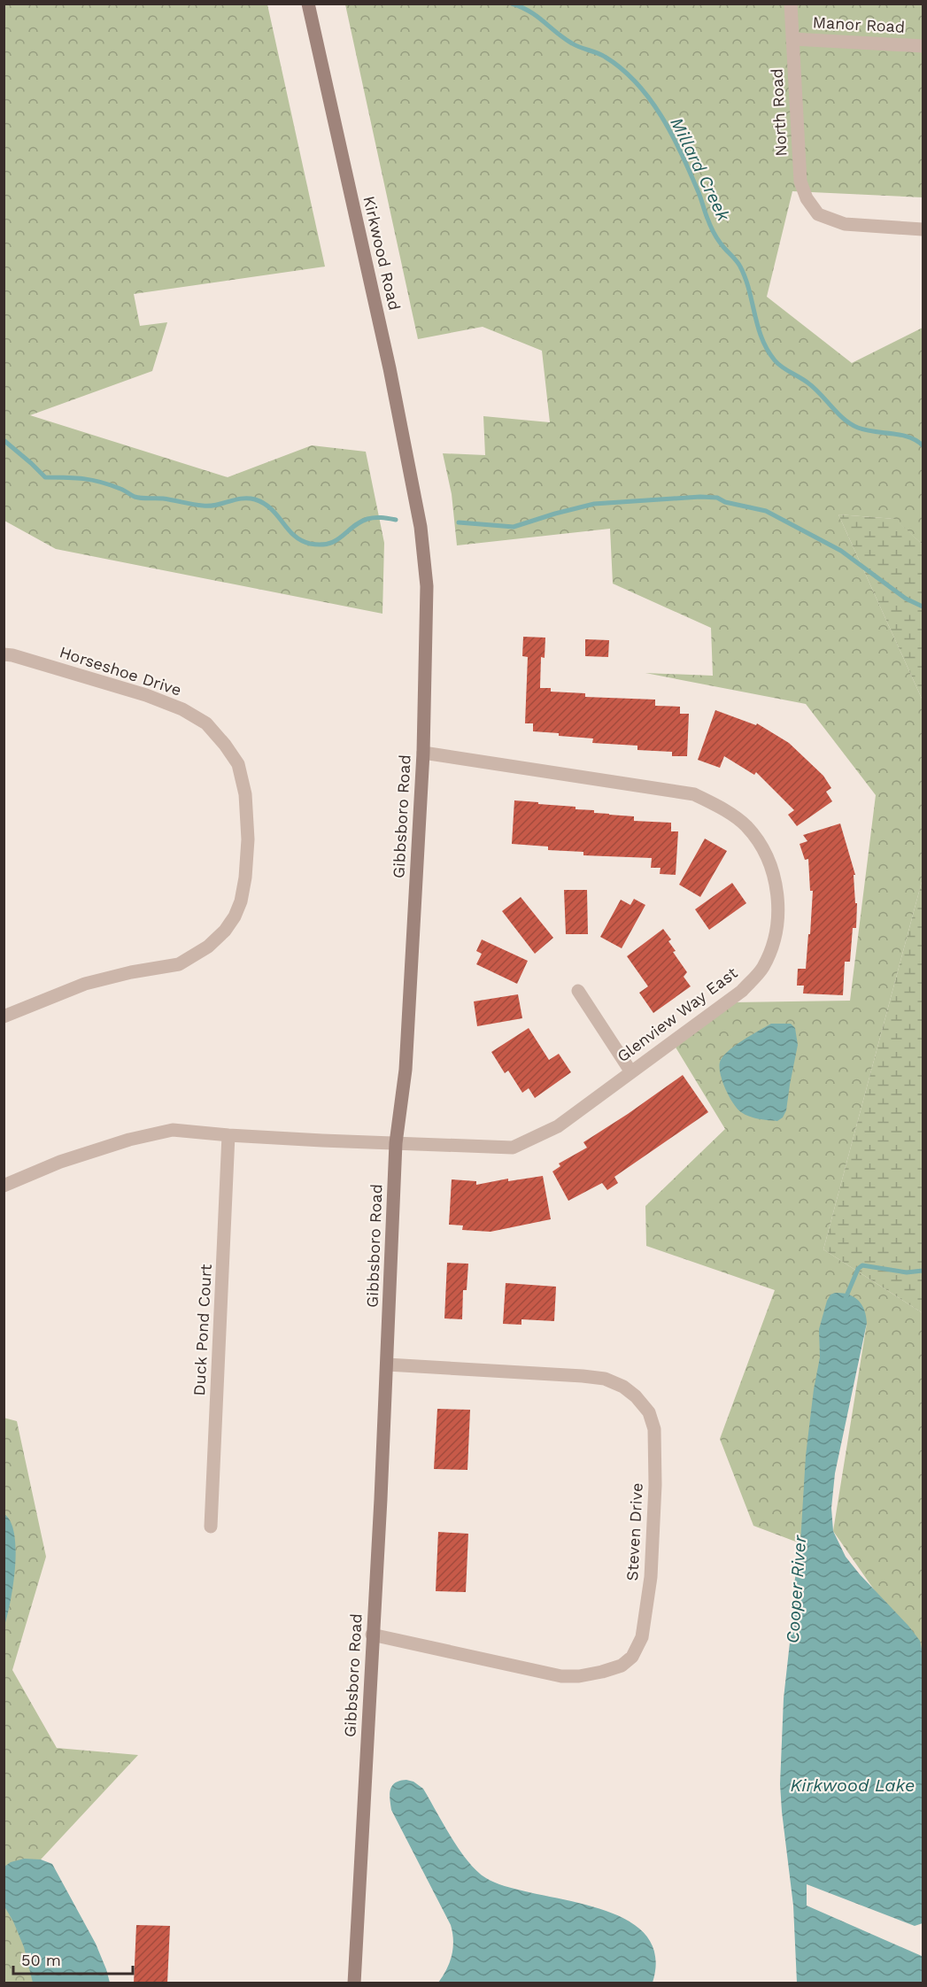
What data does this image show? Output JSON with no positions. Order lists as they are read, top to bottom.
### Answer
{
  "streets": {
    "street": [
      "Manor Road",
      "North Road",
      "Kirkwood Road",
      "Horseshoe Drive",
      "Gibbsboro Road",
      "Glenview Way East",
      "Duck Pond Court",
      "Steven Drive"
    ]
  },
  "crossings": [
    ["Manor Road", "North Road"],
    ["Kirkwood Road", "Gibbsboro Road"],
    ["Gibbsboro Road", "Glenview Way East"],
    ["Gibbsboro Road", "Steven Drive"],
    ["Glenview Way East", "Duck Pond Court"]
  ],
  "water": ["Millard Creek", "Cooper River", "Kirkwood Lake"],
  "scale_bar": "50 m"
}
